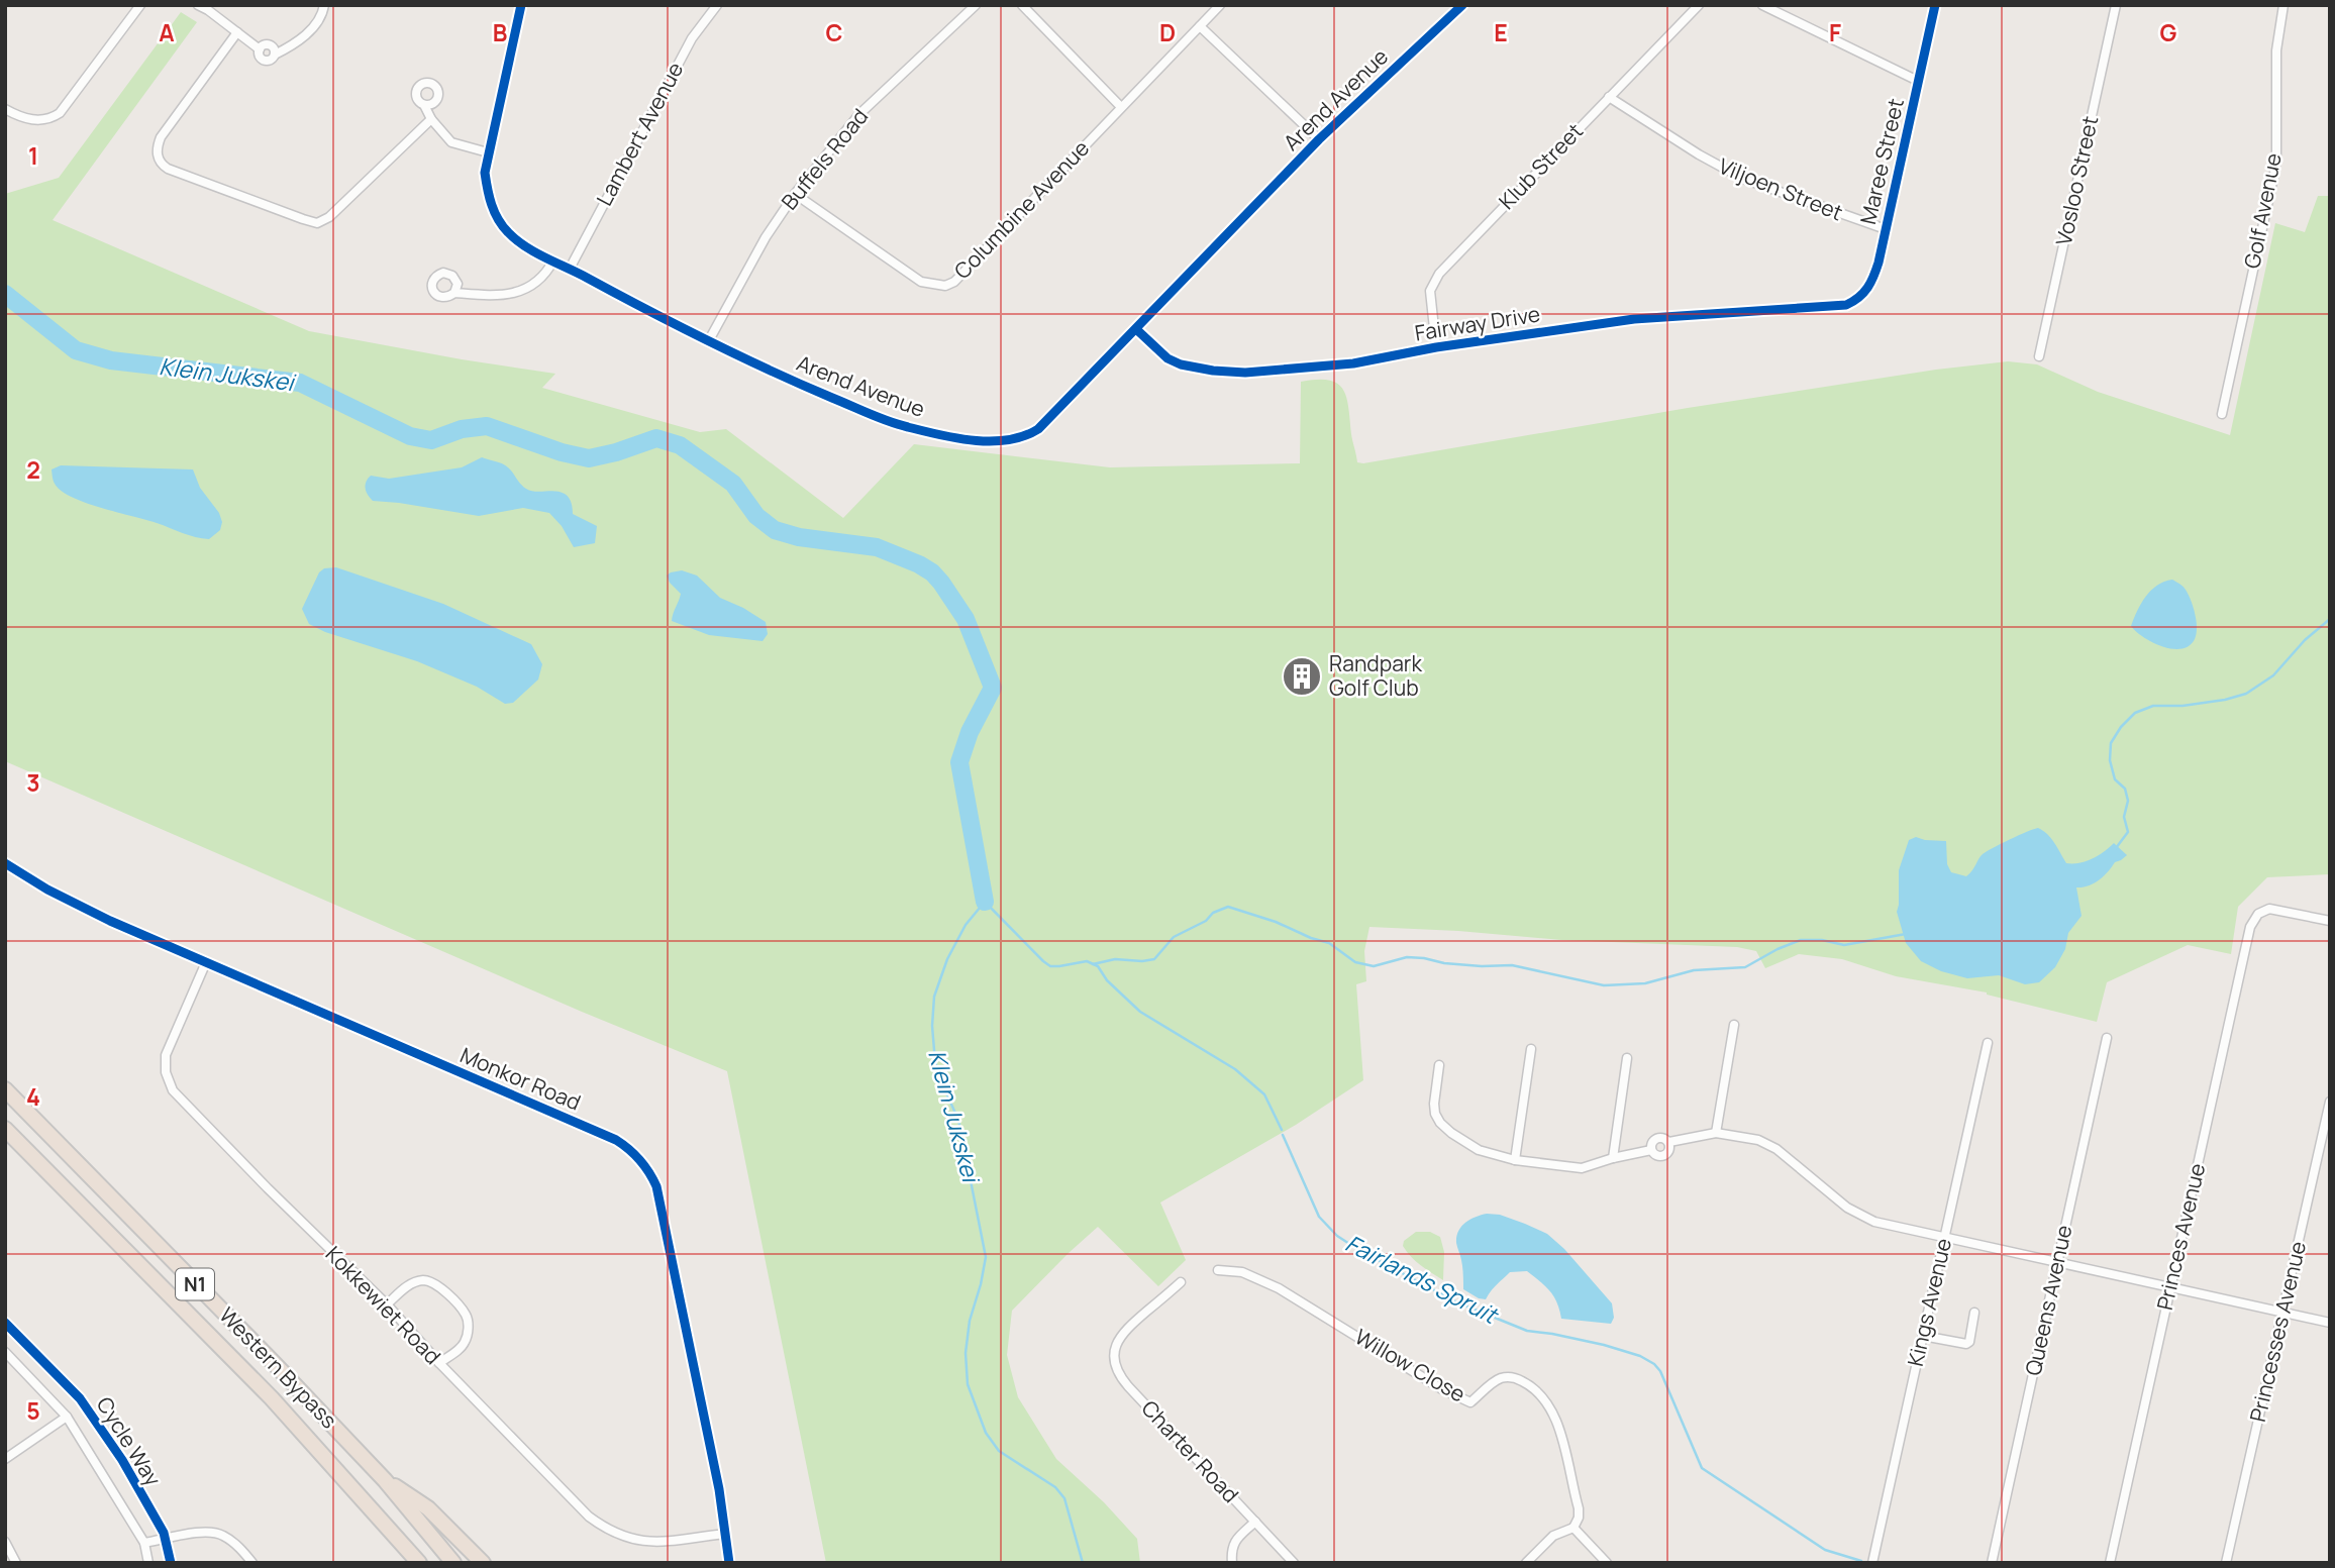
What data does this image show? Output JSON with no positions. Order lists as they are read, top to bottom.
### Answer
{
  "streets": {
    "highway": ["N1", "Western Bypass"],
    "street": [
      "Arend Avenue",
      "Lambert Avenue",
      "Buffels Road",
      "Maree Street",
      "Klub Street",
      "Vosloo Street",
      "Viljoen Street",
      "Columbine Avenue",
      "Golf Avenue",
      "Fairway Drive",
      "Monkor Road",
      "Princes Avenue",
      "Queens Avenue",
      "Kings Avenue",
      "Kokkewiet Road",
      "Princesses Avenue",
      "Willow Close",
      "Charter Road"
    ],
    "cycle path": ["Cycle Way"]
  },
  "crossings": [
    ["Arend Avenue", "Lambert Avenue"],
    ["Arend Avenue", "Buffels Road"],
    ["Arend Avenue", "Fairway Drive"],
    ["Buffels Road", "Columbine Avenue"],
    ["Maree Street", "Viljoen Street"],
    ["Maree Street", "Fairway Drive"],
    ["Klub Street", "Viljoen Street"],
    ["Klub Street", "Fairway Drive"],
    ["Monkor Road", "Kokkewiet Road"]
  ],
  "water": ["Klein Jukskei", "Fairlands Spruit"],
  "places": {
    "building": ["Randpark Golf Club"]
  },
  "grid": {
    "columns": [
      "A",
      "B",
      "C",
      "D",
      "E",
      "F",
      "G"
    ],
    "rows": [
      "1",
      "2",
      "3",
      "4",
      "5"
    ]
  }
}
